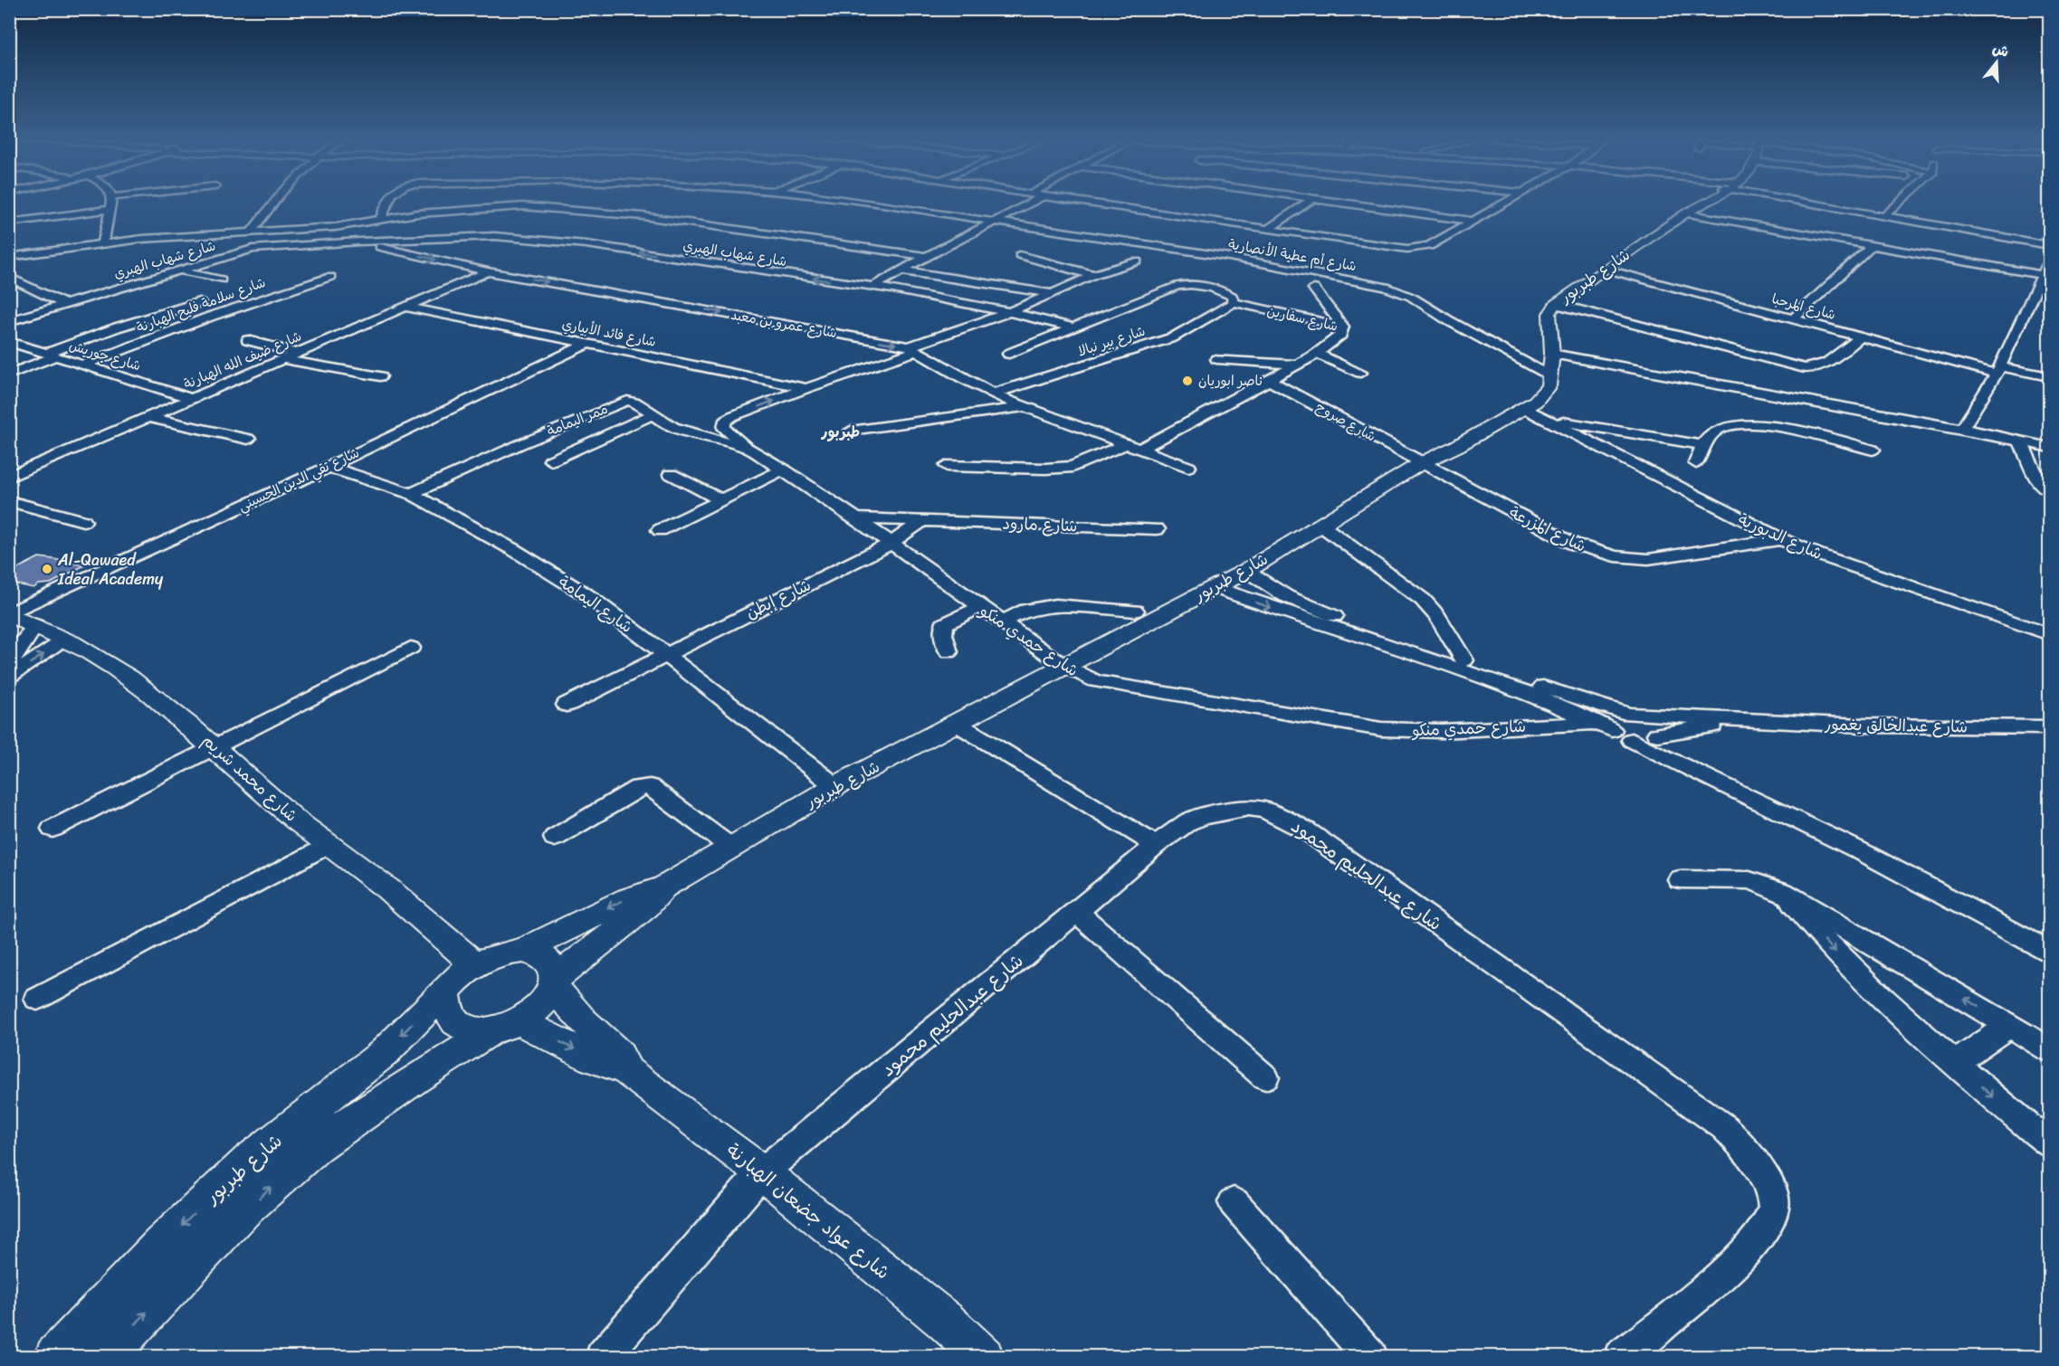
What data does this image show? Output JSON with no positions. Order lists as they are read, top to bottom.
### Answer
{
  "streets": {
    "street": [
      "شارع شهاب الهبري",
      "شارع أم عطية الأنصارية",
      "شارع طبربور",
      "شارع سلامة فليح الهبارنة",
      "شارع المرحبا",
      "شارع سفارين",
      "شارع عمرو بن معبد",
      "شارع فائد الأبياري",
      "شارع بير نبالا",
      "شارع جوريش",
      "شارع ضيف الله الهبارنة",
      "ممر اليمامة",
      "شارع صروح",
      "شارع تقي الدين الحسيني",
      "شارع مارود",
      "شارع المزرعة",
      "شارع الدبورية",
      "شارع إبطن",
      "شارع اليمامة",
      "شارع حمدي منكو",
      "شارع عبدالخالق يغمور",
      "شارع محمد شريم",
      "شارع عبدالحليم محمود",
      "شارع عواد جضعان الهبارنة"
    ]
  },
  "crossings": [
    ["شارع شهاب الهبري", "شارع عمرو بن معبد"],
    ["شارع شهاب الهبري", "شارع حمدي منكو"],
    ["شارع أم عطية الأنصارية", "شارع طبربور"],
    ["شارع طبربور", "شارع المرحبا"],
    ["شارع طبربور", "شارع صروح"],
    ["شارع طبربور", "شارع المزرعة"],
    ["شارع طبربور", "شارع الدبورية"],
    ["شارع طبربور", "شارع اليمامة"],
    ["شارع طبربور", "شارع حمدي منكو"],
    ["شارع طبربور", "شارع محمد شريم"],
    ["شارع طبربور", "شارع عواد جضعان الهبارنة"],
    ["شارع سلامة فليح الهبارنة", "شارع جوريش"],
    ["شارع سفارين", "شارع عمرو بن معبد"],
    ["شارع سفارين", "شارع بير نبالا"],
    ["شارع سفارين", "شارع صروح"],
    ["شارع عمرو بن معبد", "شارع بير نبالا"],
    ["شارع عمرو بن معبد", "شارع ضيف الله الهبارنة"],
    ["شارع عمرو بن معبد", "شارع حمدي منكو"],
    ["شارع فائد الأبياري", "شارع ضيف الله الهبارنة"],
    ["شارع فائد الأبياري", "شارع تقي الدين الحسيني"],
    ["شارع فائد الأبياري", "شارع حمدي منكو"],
    ["شارع جوريش", "شارع ضيف الله الهبارنة"],
    ["ممر اليمامة", "شارع اليمامة"],
    ["ممر اليمامة", "شارع حمدي منكو"],
    ["شارع صروح", "شارع المزرعة"],
    ["شارع تقي الدين الحسيني", "شارع اليمامة"],
    ["شارع تقي الدين الحسيني", "شارع محمد شريم"],
    ["شارع مارود", "شارع حمدي منكو"],
    ["شارع المزرعة", "شارع الدبورية"],
    ["شارع إبطن", "شارع اليمامة"],
    ["شارع إبطن", "شارع حمدي منكو"],
    ["شارع محمد شريم", "شارع عواد جضعان الهبارنة"],
    ["شارع عبدالحليم محمود", "شارع عواد جضعان الهبارنة"]
  ],
  "districts": ["طبربور"],
  "places": ["ناصر ابوريان", "Al-Qawaed Ideal Academy"],
  "north": "top"
}
